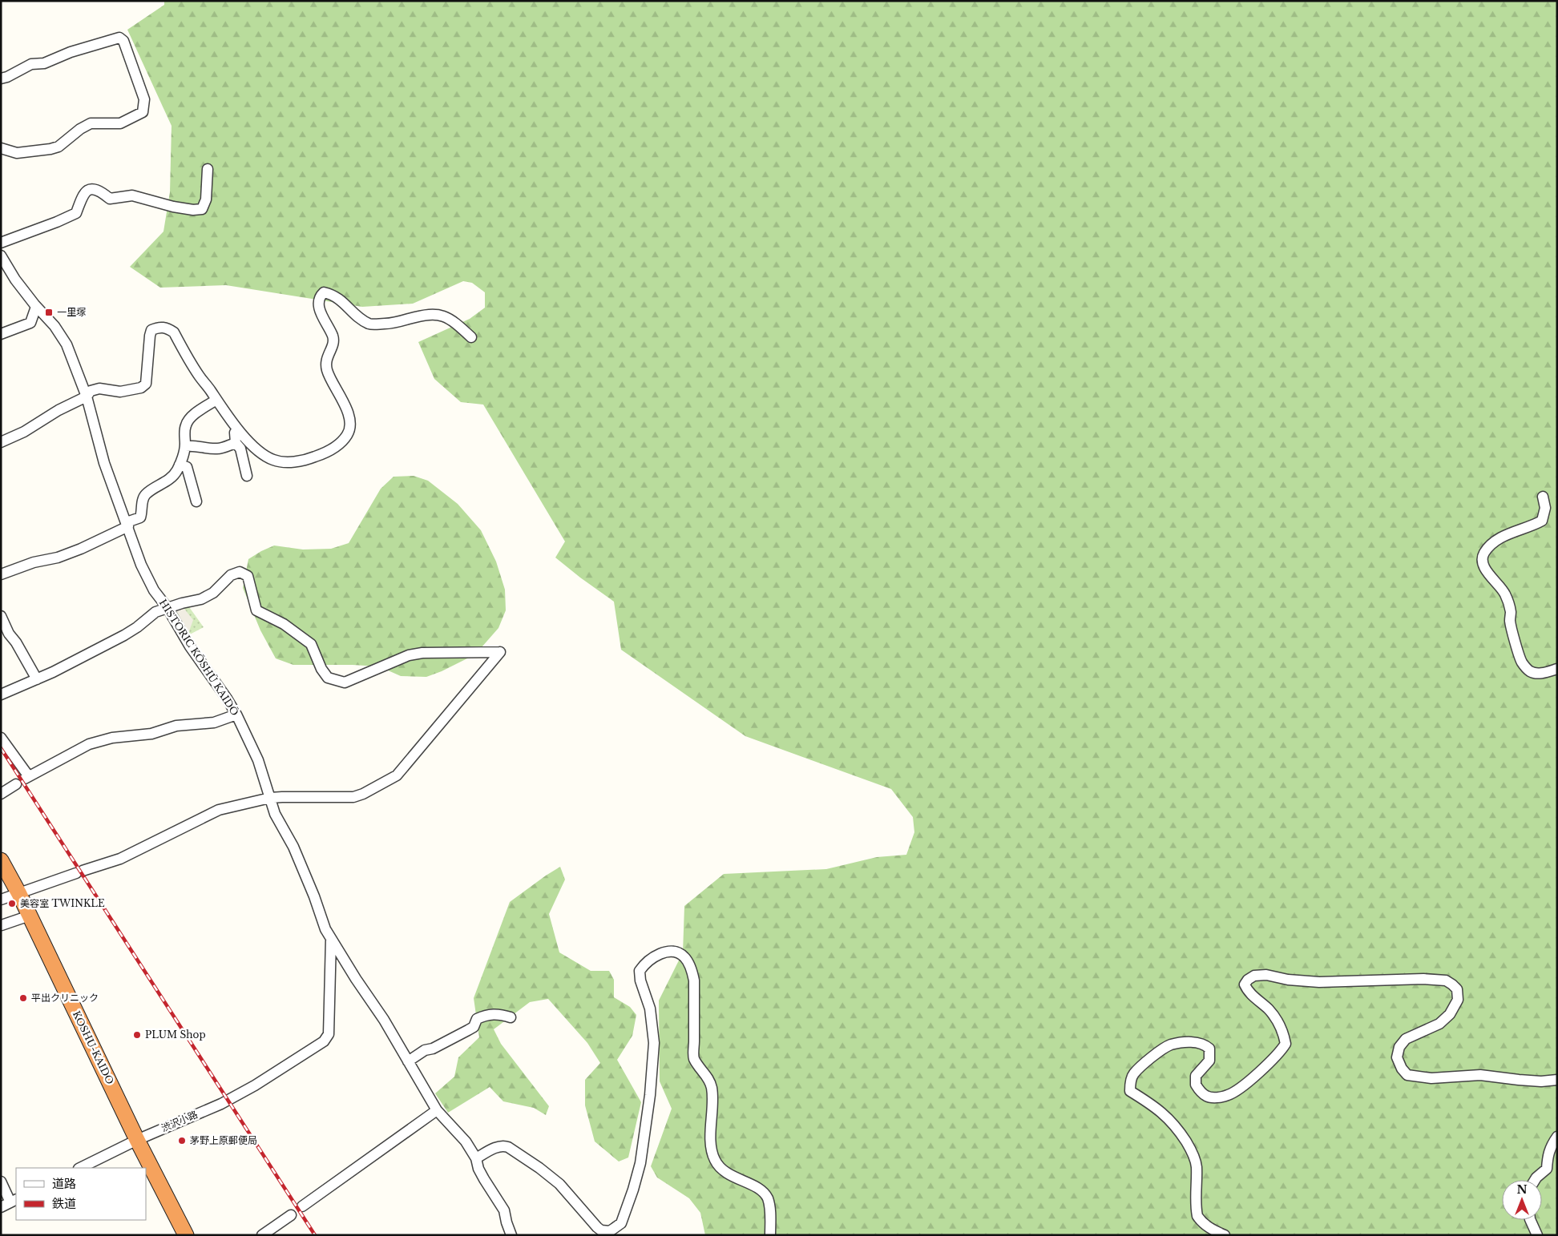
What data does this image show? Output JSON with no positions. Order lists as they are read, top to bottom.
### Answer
{
  "streets": {
    "highway": ["KOSHU-KAIDO"],
    "street": ["HISTORIC KŌSHŪ KAIDŌ", "渋沢小路"]
  },
  "crossings": [
    ["HISTORIC KŌSHŪ KAIDŌ", "渋沢小路"],
    ["KOSHU-KAIDO", "渋沢小路"]
  ],
  "places": {
    "transit": ["一里塚"],
    "other": [
      "美容室 TWINKLE",
      "平出クリニック",
      "PLUM Shop",
      "茅野上原郵便局"
    ]
  },
  "legend": ["道路", "鉄道"],
  "north": "top"
}
